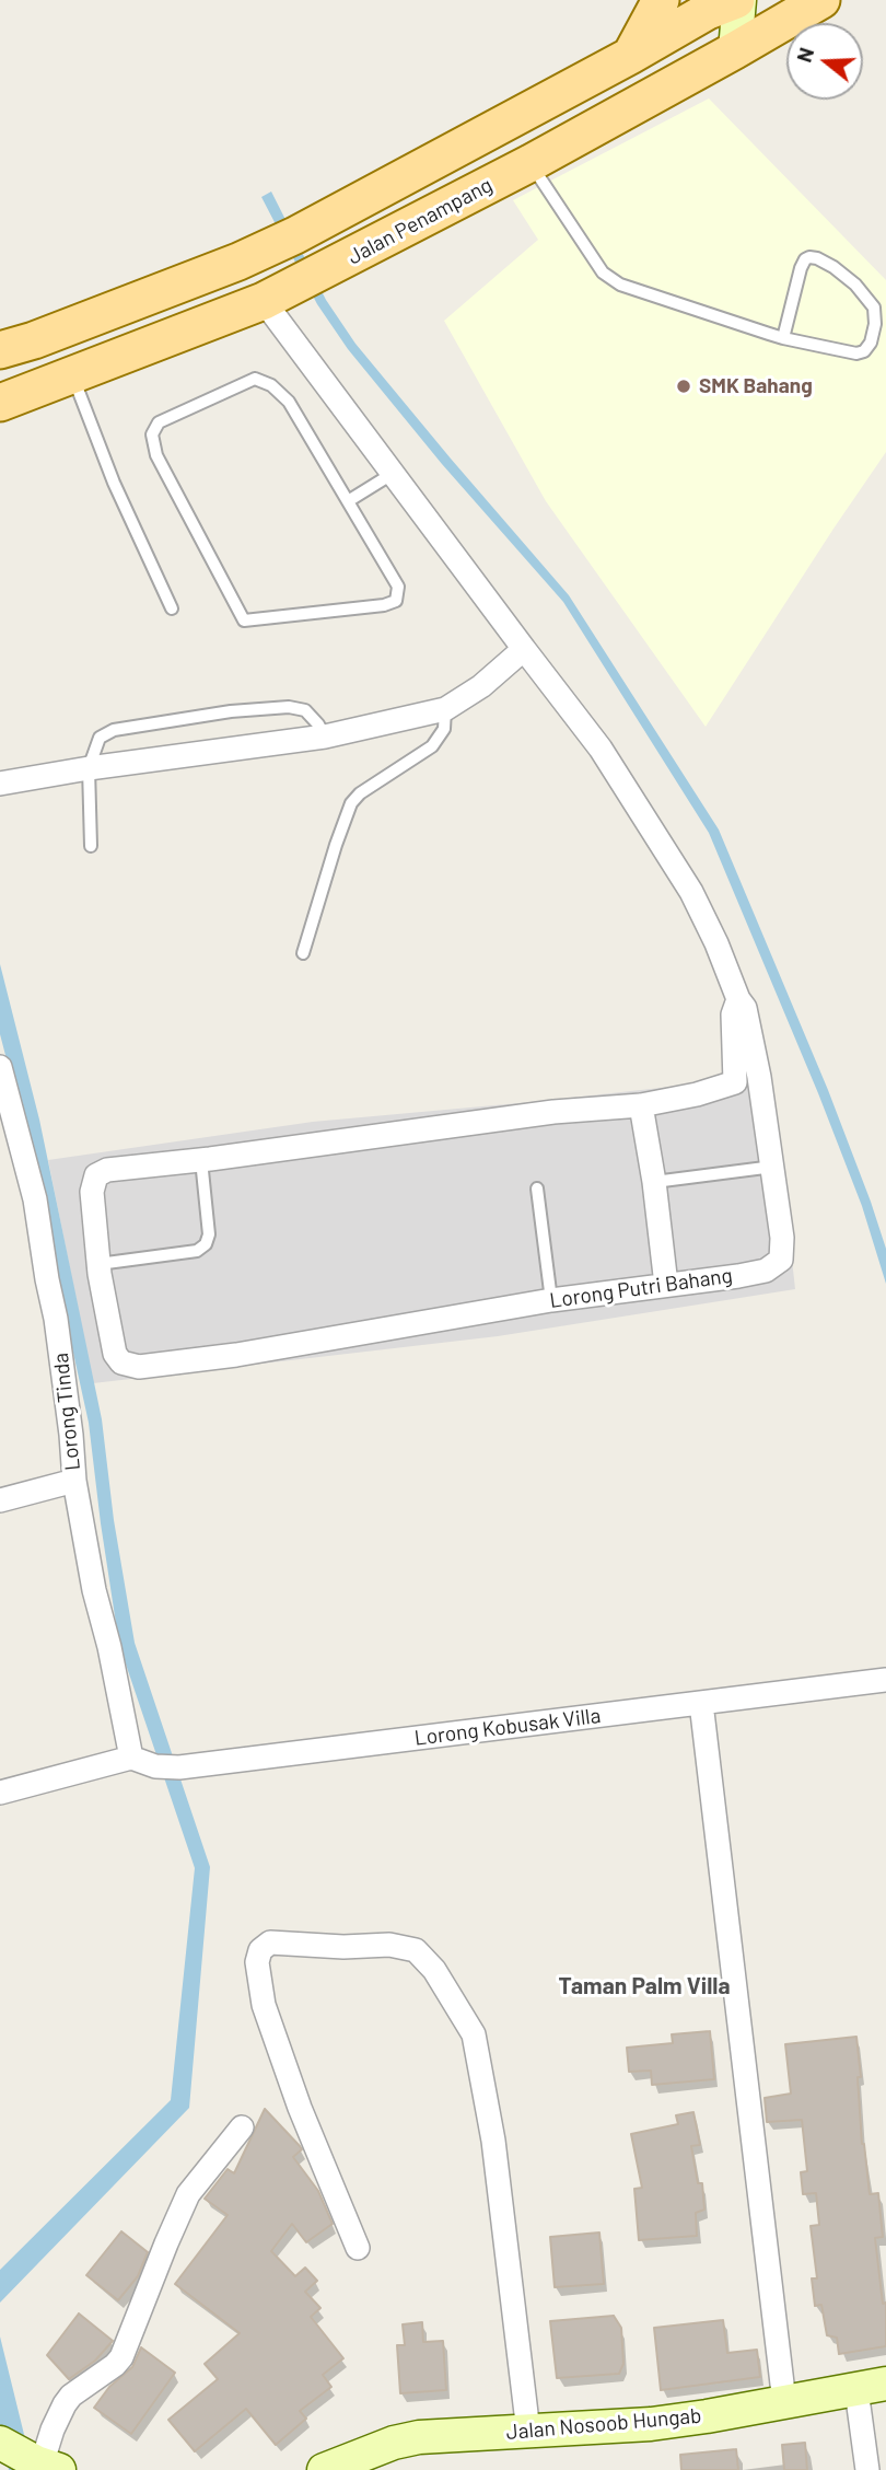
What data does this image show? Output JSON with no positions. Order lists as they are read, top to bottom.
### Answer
{
  "streets": {
    "main road": ["Jalan Penampang", "Jalan Nosoob Hungab"],
    "street": ["Lorong Putri Bahang", "Lorong Tinda", "Lorong Kobusak Villa"]
  },
  "crossings": [
    ["Jalan Penampang", "Lorong Putri Bahang"],
    ["Lorong Tinda", "Lorong Kobusak Villa"]
  ],
  "districts": ["Taman Palm Villa"],
  "places": ["SMK Bahang"],
  "north": "left"
}
